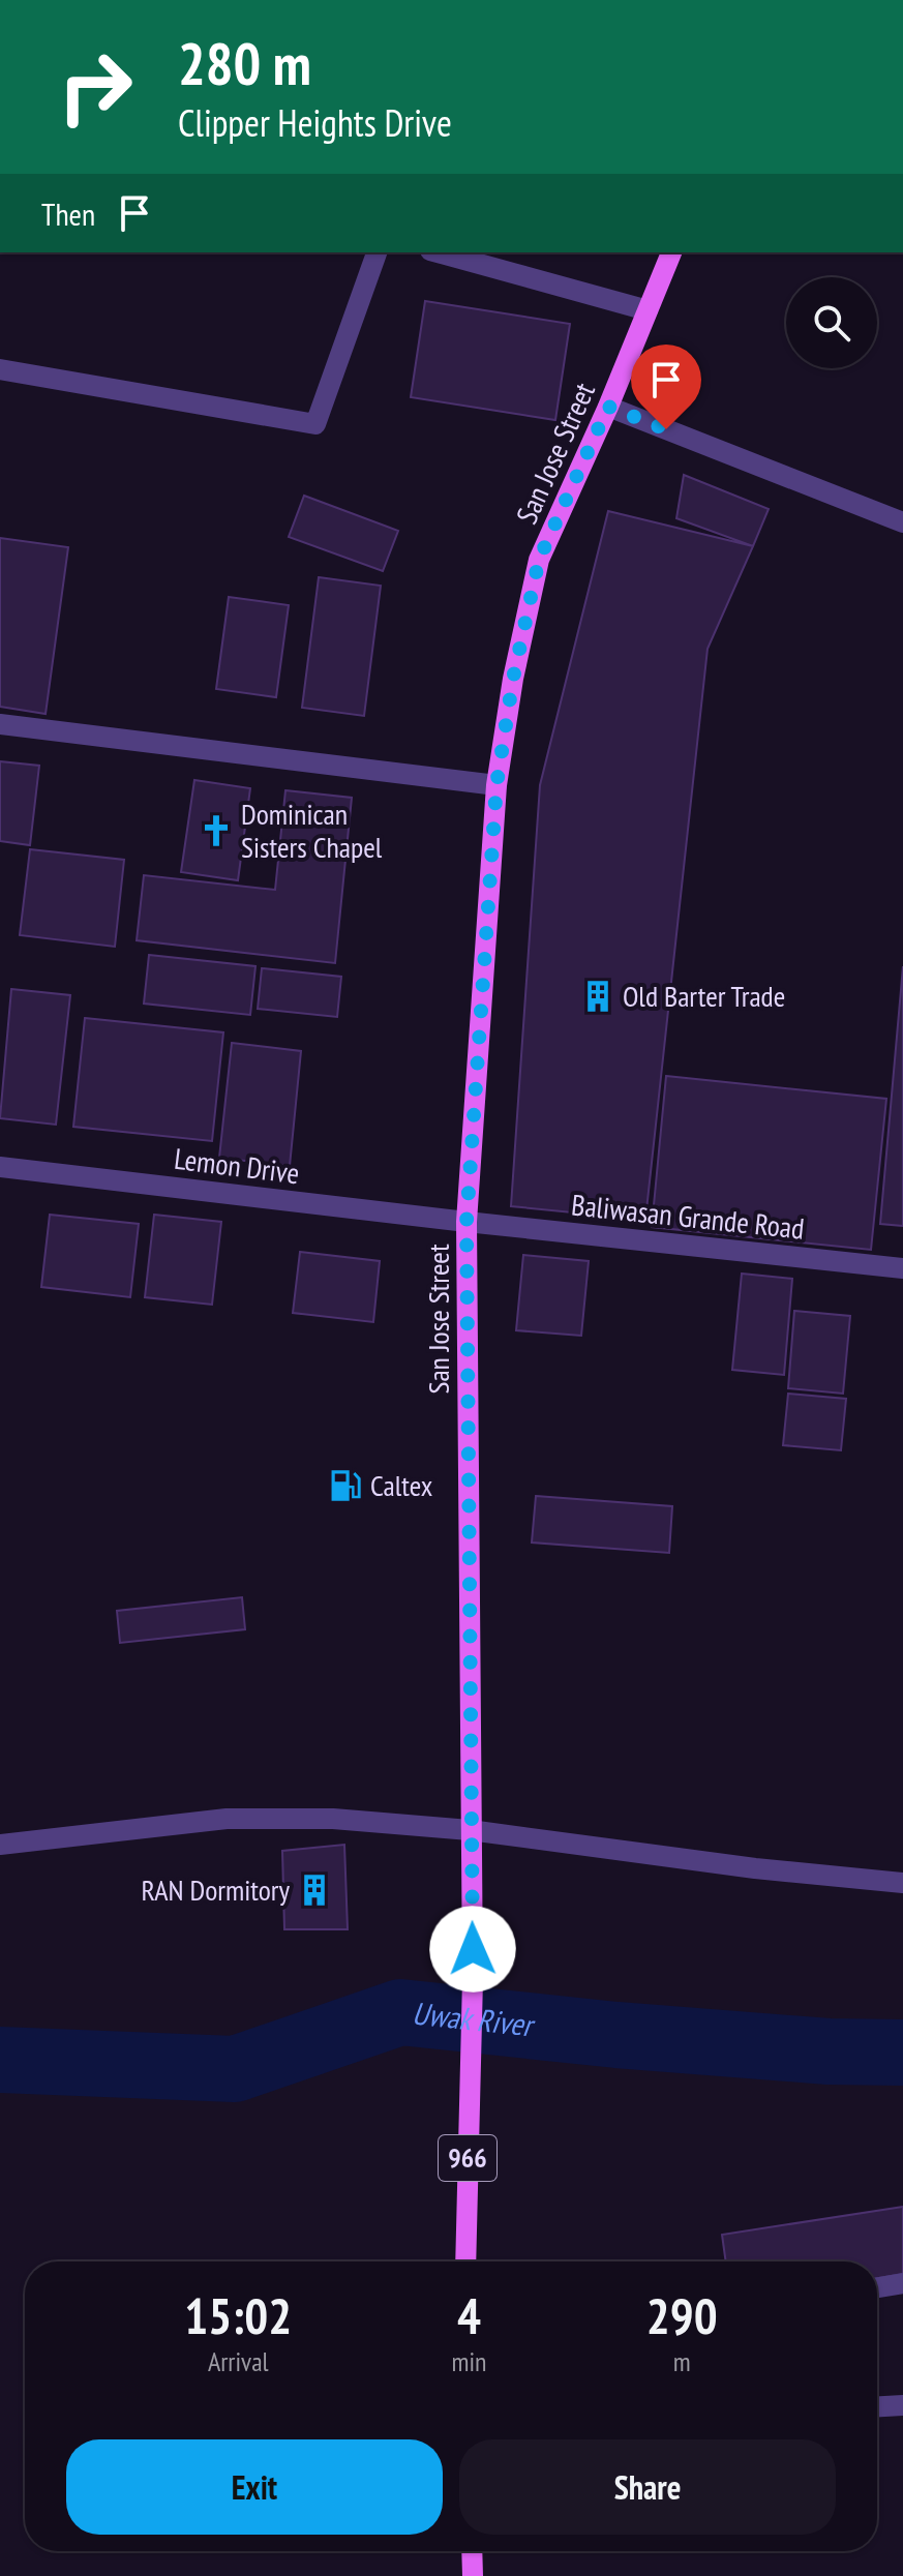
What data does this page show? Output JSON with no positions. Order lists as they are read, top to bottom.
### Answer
{
  "streets": {
    "main road": ["San Jose Street", "966"],
    "street": ["Lemon Drive", "Baliwasan Grande Road"]
  },
  "crossings": [
    ["San Jose Street", "Lemon Drive"],
    ["San Jose Street", "Baliwasan Grande Road"],
    ["Lemon Drive", "Baliwasan Grande Road"]
  ],
  "water": ["Uwak River"],
  "places": {
    "church": ["Dominican Sisters Chapel"],
    "building": ["Old Barter Trade", "RAN Dormitory"],
    "fuel station": ["Caltex"]
  },
  "page": {
    "turn": ["280 m", "Clipper Heights Drive"],
    "then": "Then",
    "eta": [
      "15:02",
      "Arrival",
      "4",
      "min",
      "290",
      "m"
    ],
    "buttons": ["Exit", "Share"]
  }
}
